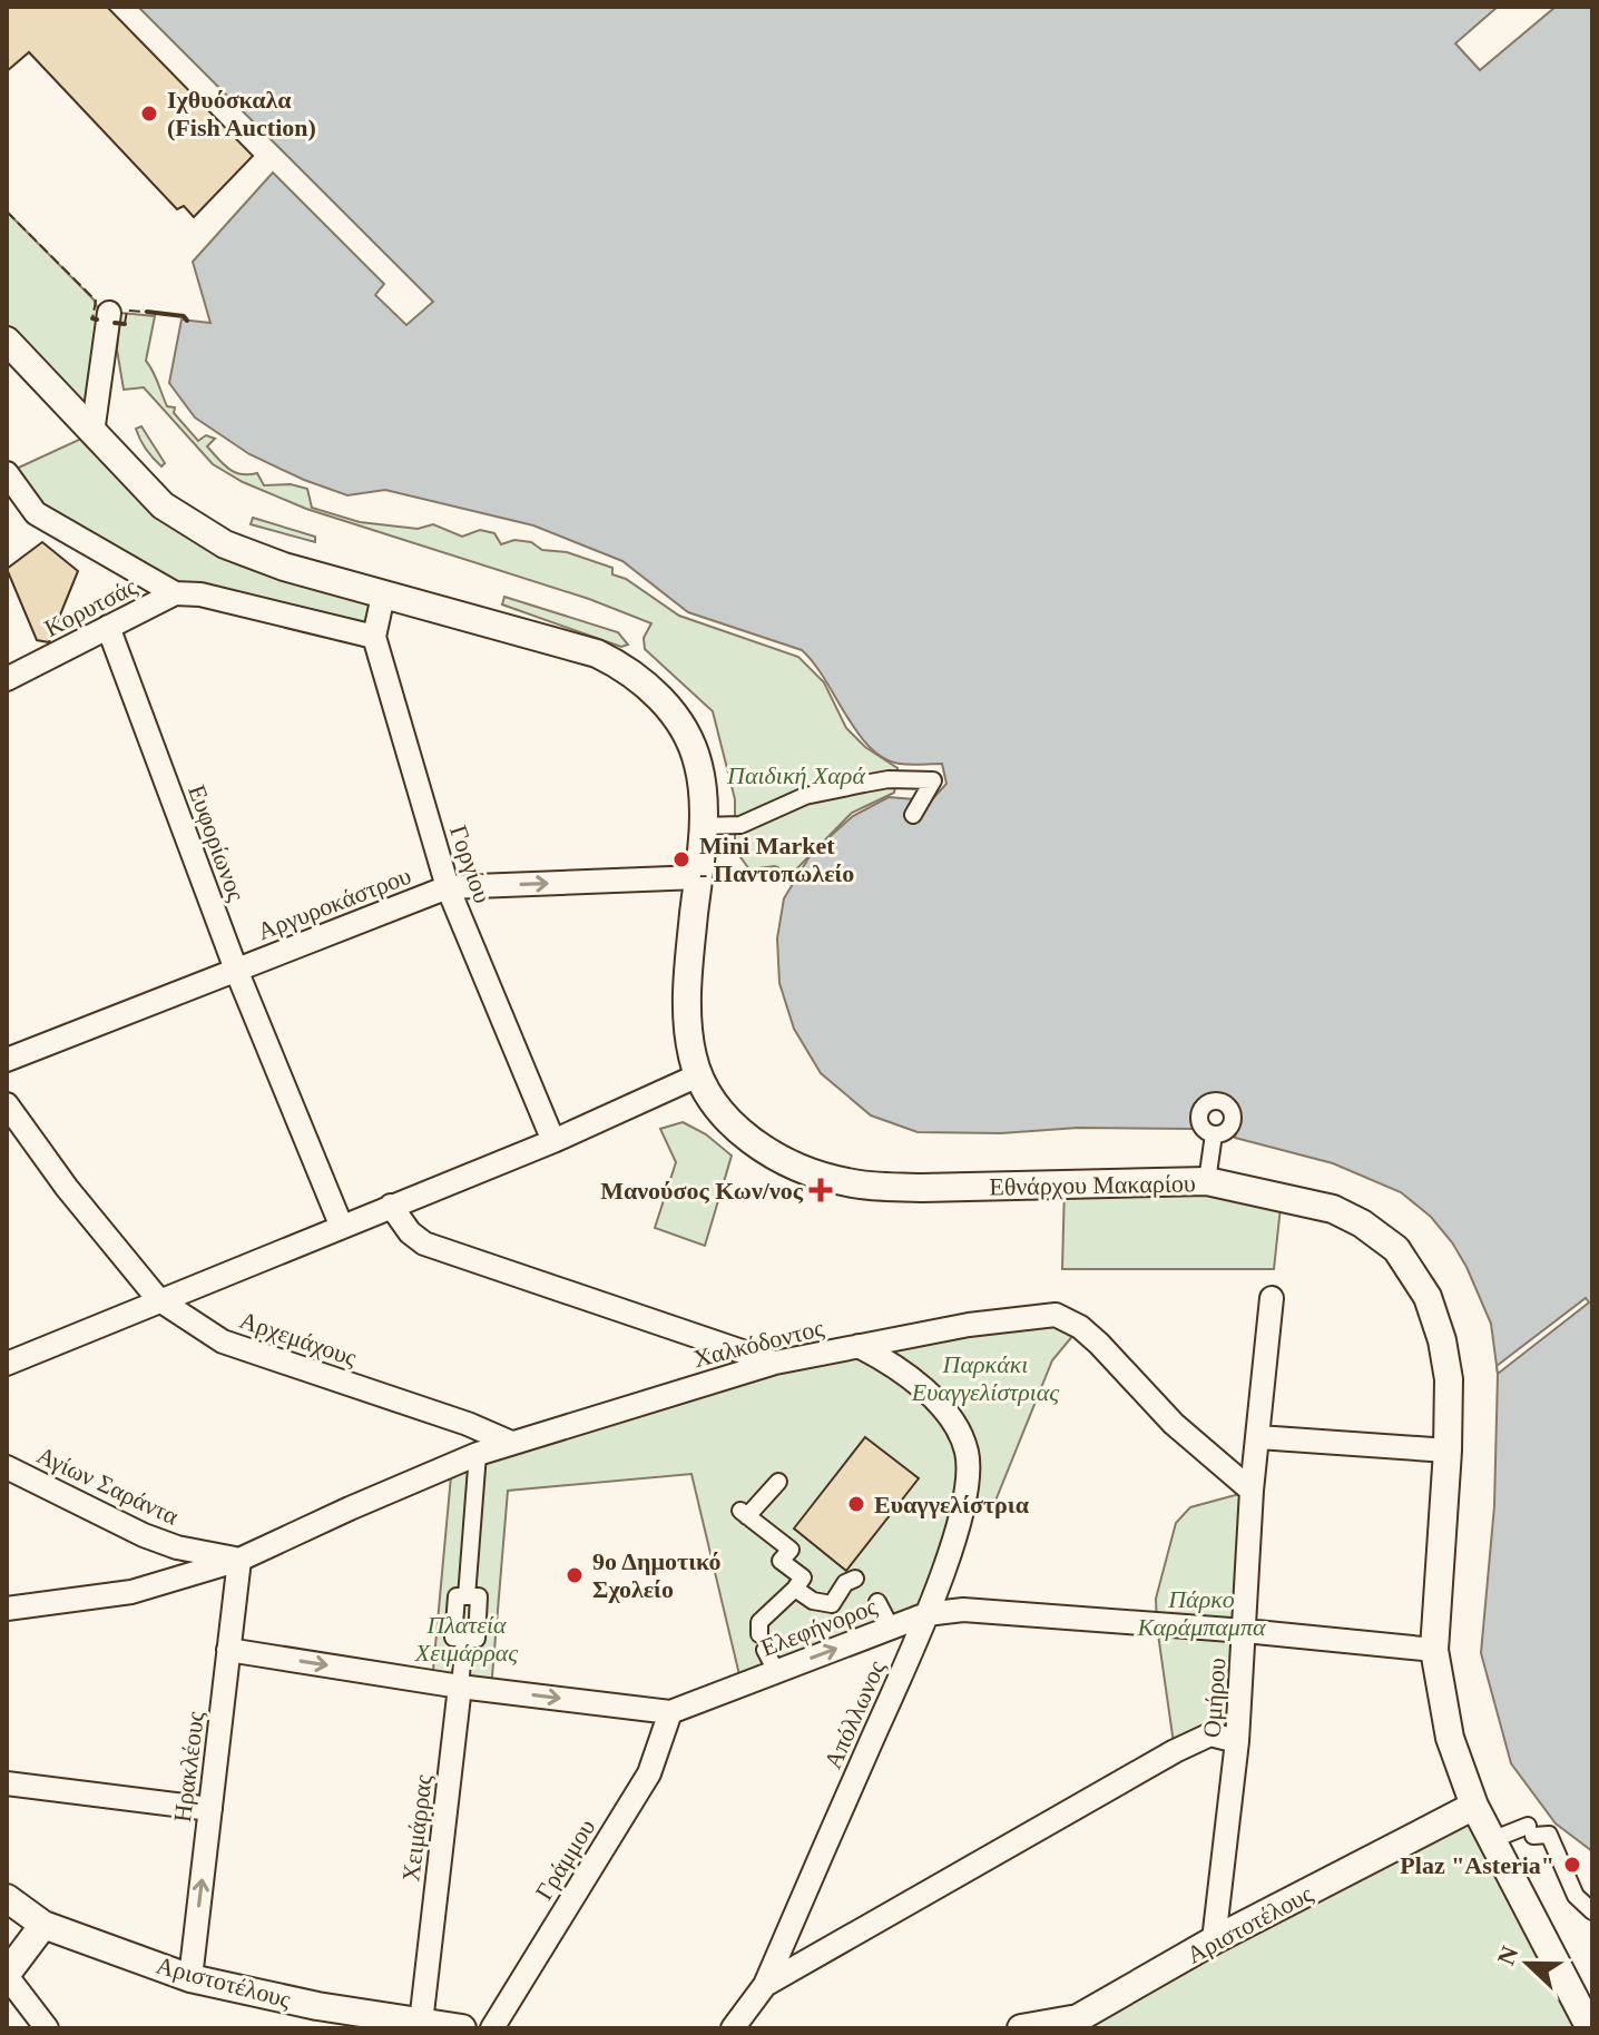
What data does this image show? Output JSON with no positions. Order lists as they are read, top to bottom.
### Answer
{
  "streets": {
    "street": [
      "Κορυτσάς",
      "Ευφορίωνος",
      "Γοργίου",
      "Αργυροκάστρου",
      "Εθνάρχου Μακαρίου",
      "Αρχεμάχους",
      "Χαλκόδοντος",
      "Αγίων Σαράντα",
      "Ελεφήνορος",
      "Ομήρου",
      "Απόλλωνος",
      "Ηρακλέους",
      "Χειμάρρας",
      "Γράμμου",
      "Αριστοτέλους"
    ]
  },
  "crossings": [
    ["Κορυτσάς", "Ευφορίωνος"],
    ["Κορυτσάς", "Γοργίου"],
    ["Ευφορίωνος", "Αργυροκάστρου"],
    ["Γοργίου", "Αργυροκάστρου"],
    ["Γοργίου", "Εθνάρχου Μακαρίου"],
    ["Αργυροκάστρου", "Εθνάρχου Μακαρίου"],
    ["Εθνάρχου Μακαρίου", "Ελεφήνορος"],
    ["Εθνάρχου Μακαρίου", "Αριστοτέλους"],
    ["Αρχεμάχους", "Χαλκόδοντος"],
    ["Χαλκόδοντος", "Αγίων Σαράντα"],
    ["Χαλκόδοντος", "Ομήρου"],
    ["Χαλκόδοντος", "Απόλλωνος"],
    ["Χαλκόδοντος", "Ηρακλέους"],
    ["Χαλκόδοντος", "Χειμάρρας"],
    ["Αγίων Σαράντα", "Ηρακλέους"],
    ["Ελεφήνορος", "Ομήρου"],
    ["Ελεφήνορος", "Απόλλωνος"],
    ["Ελεφήνορος", "Ηρακλέους"],
    ["Ελεφήνορος", "Χειμάρρας"],
    ["Ελεφήνορος", "Γράμμου"],
    ["Ομήρου", "Αριστοτέλους"],
    ["Ηρακλέους", "Αριστοτέλους"],
    ["Χειμάρρας", "Αριστοτέλους"]
  ],
  "one_way": ["Ελεφήνορος", "Ηρακλέους"],
  "parks": [
    "Παιδική Χαρά",
    "Παρκάκι Ευαγγελίστριας",
    "Πάρκο Καράμπαμπα",
    "Πλατεία Χειμάρρας"
  ],
  "places": {
    "other": [
      "Ιχθυόσκαλα (Fish Auction)",
      "Mini Market - Παντοπωλείο",
      "Ευαγγελίστρια",
      "9ο Δημοτικό Σχολείο",
      "Plaz \"Asteria\""
    ],
    "health": ["Μανούσος Κων/νος"]
  },
  "north": "left"
}
